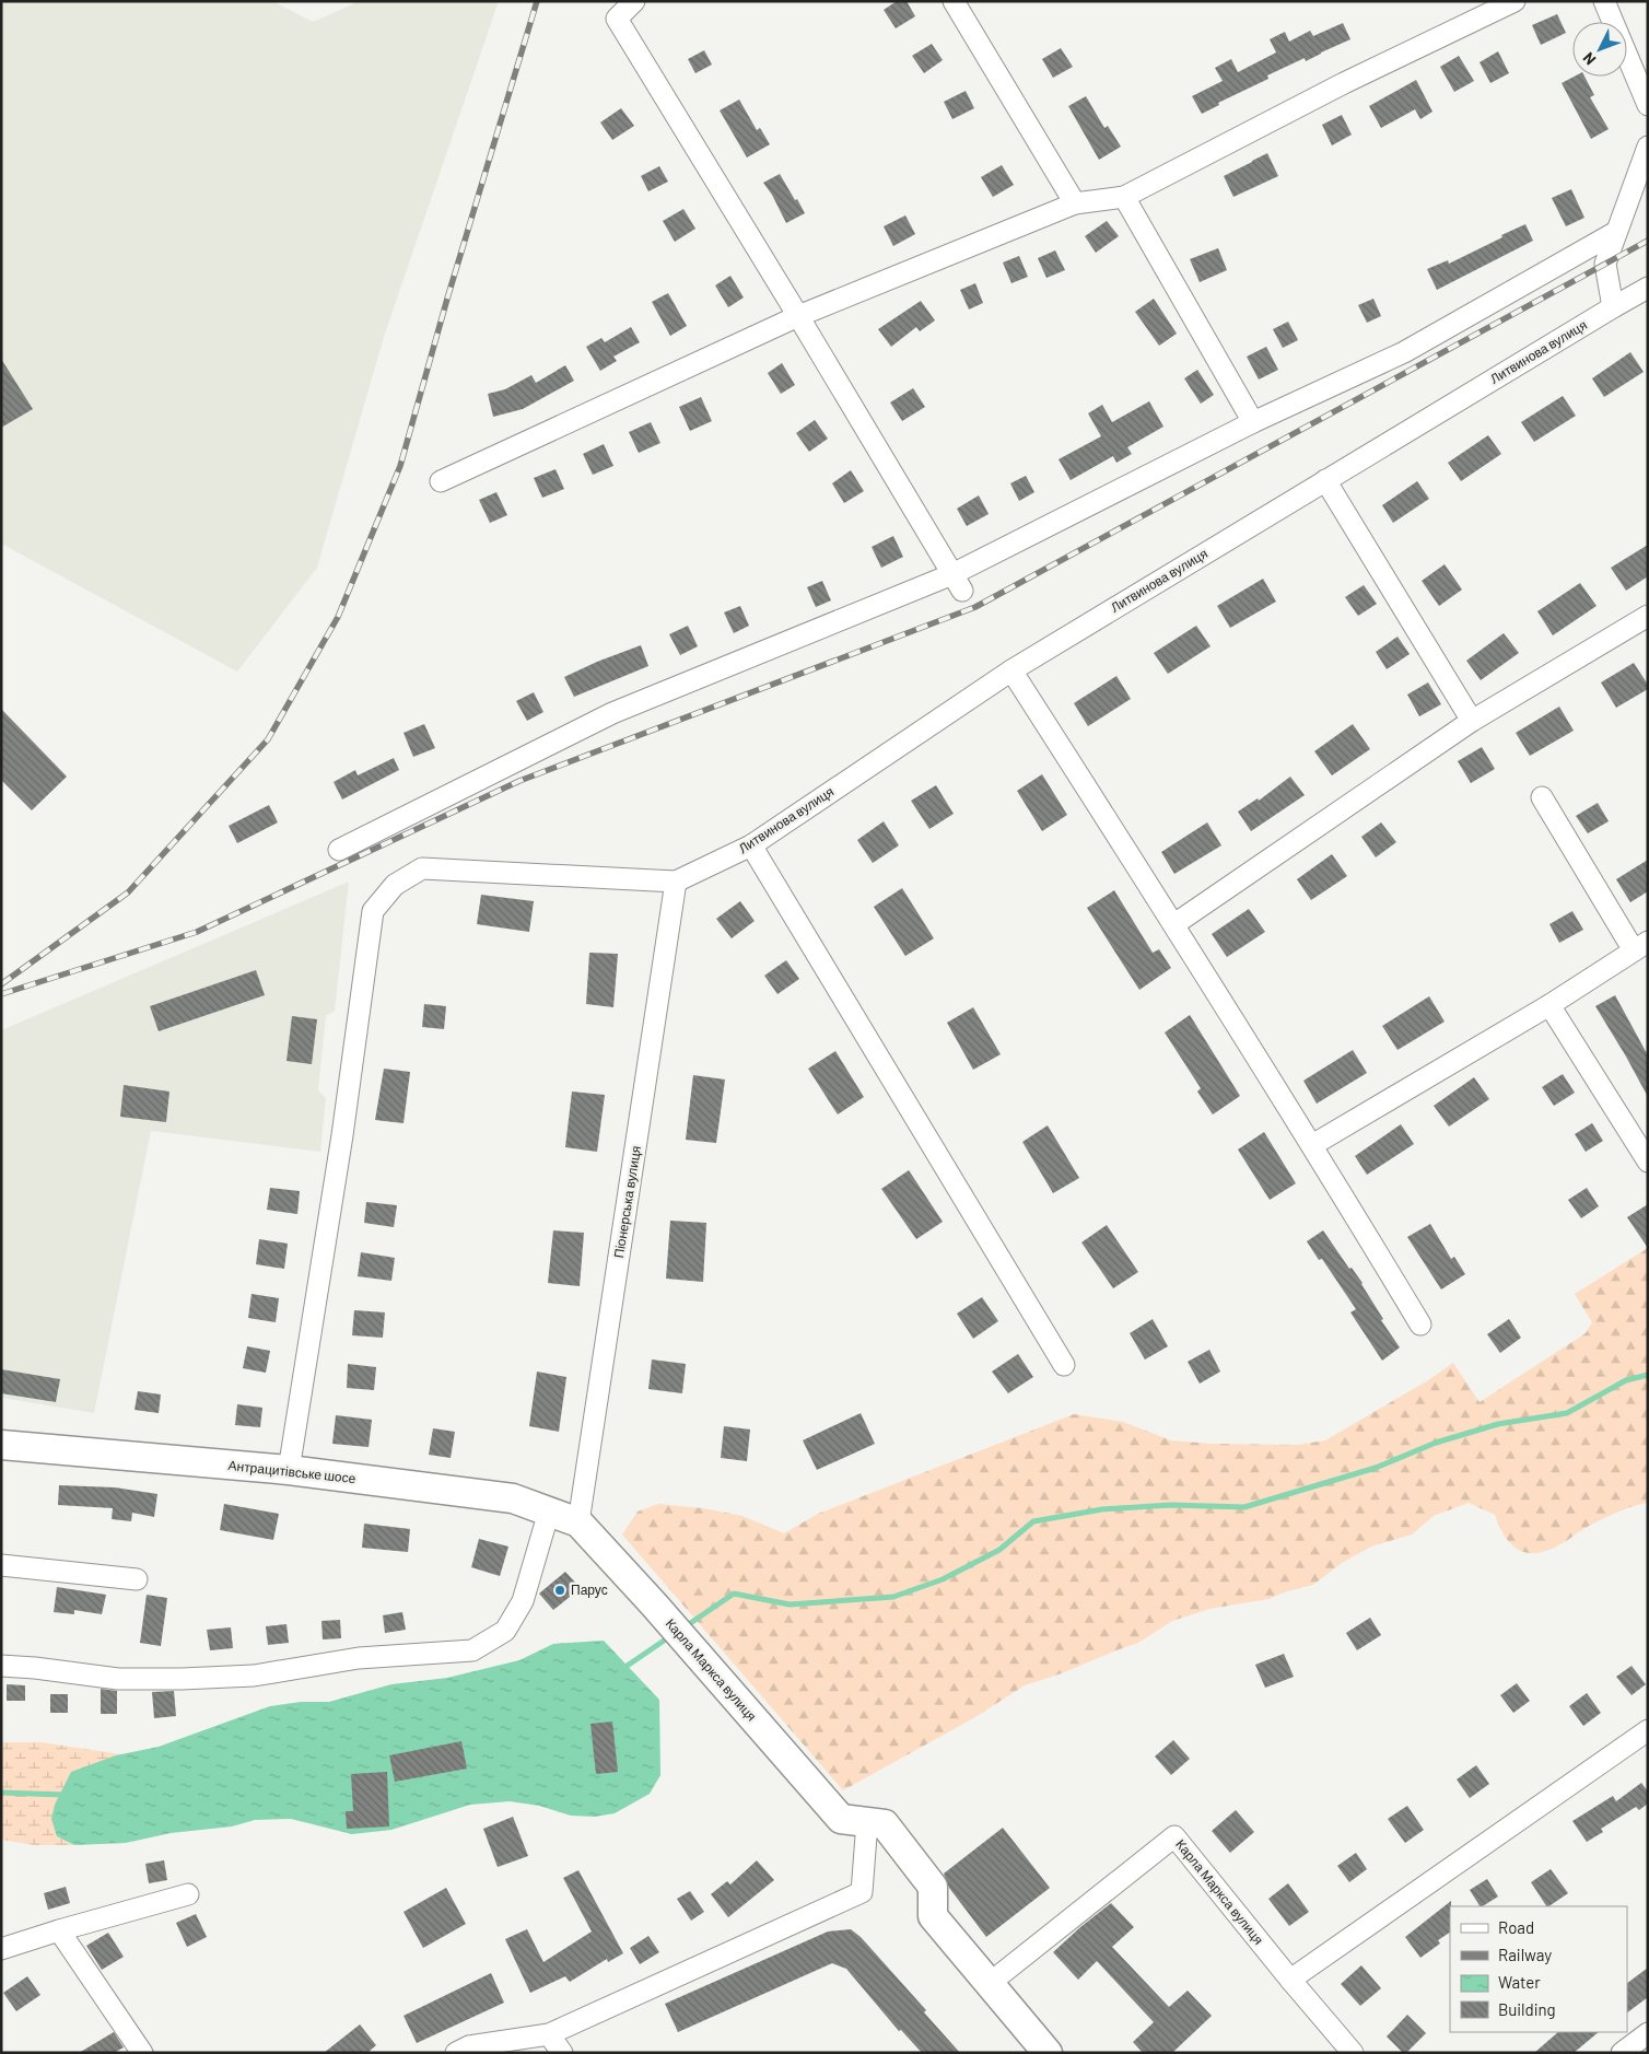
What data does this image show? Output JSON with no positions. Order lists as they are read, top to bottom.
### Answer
{
  "streets": {
    "main road": ["Антрацитівське шосе", "Карла Маркса вулиця"],
    "street": ["Литвинова вулиця", "Піонерська вулиця"]
  },
  "crossings": [
    ["Литвинова вулиця", "Піонерська вулиця"],
    ["Піонерська вулиця", "Антрацитівське шосе"],
    ["Піонерська вулиця", "Карла Маркса вулиця"],
    ["Антрацитівське шосе", "Карла Маркса вулиця"]
  ],
  "places": ["Парус"],
  "legend": [
    "Road",
    "Railway",
    "Water",
    "Building"
  ],
  "north": "bottom left"
}
